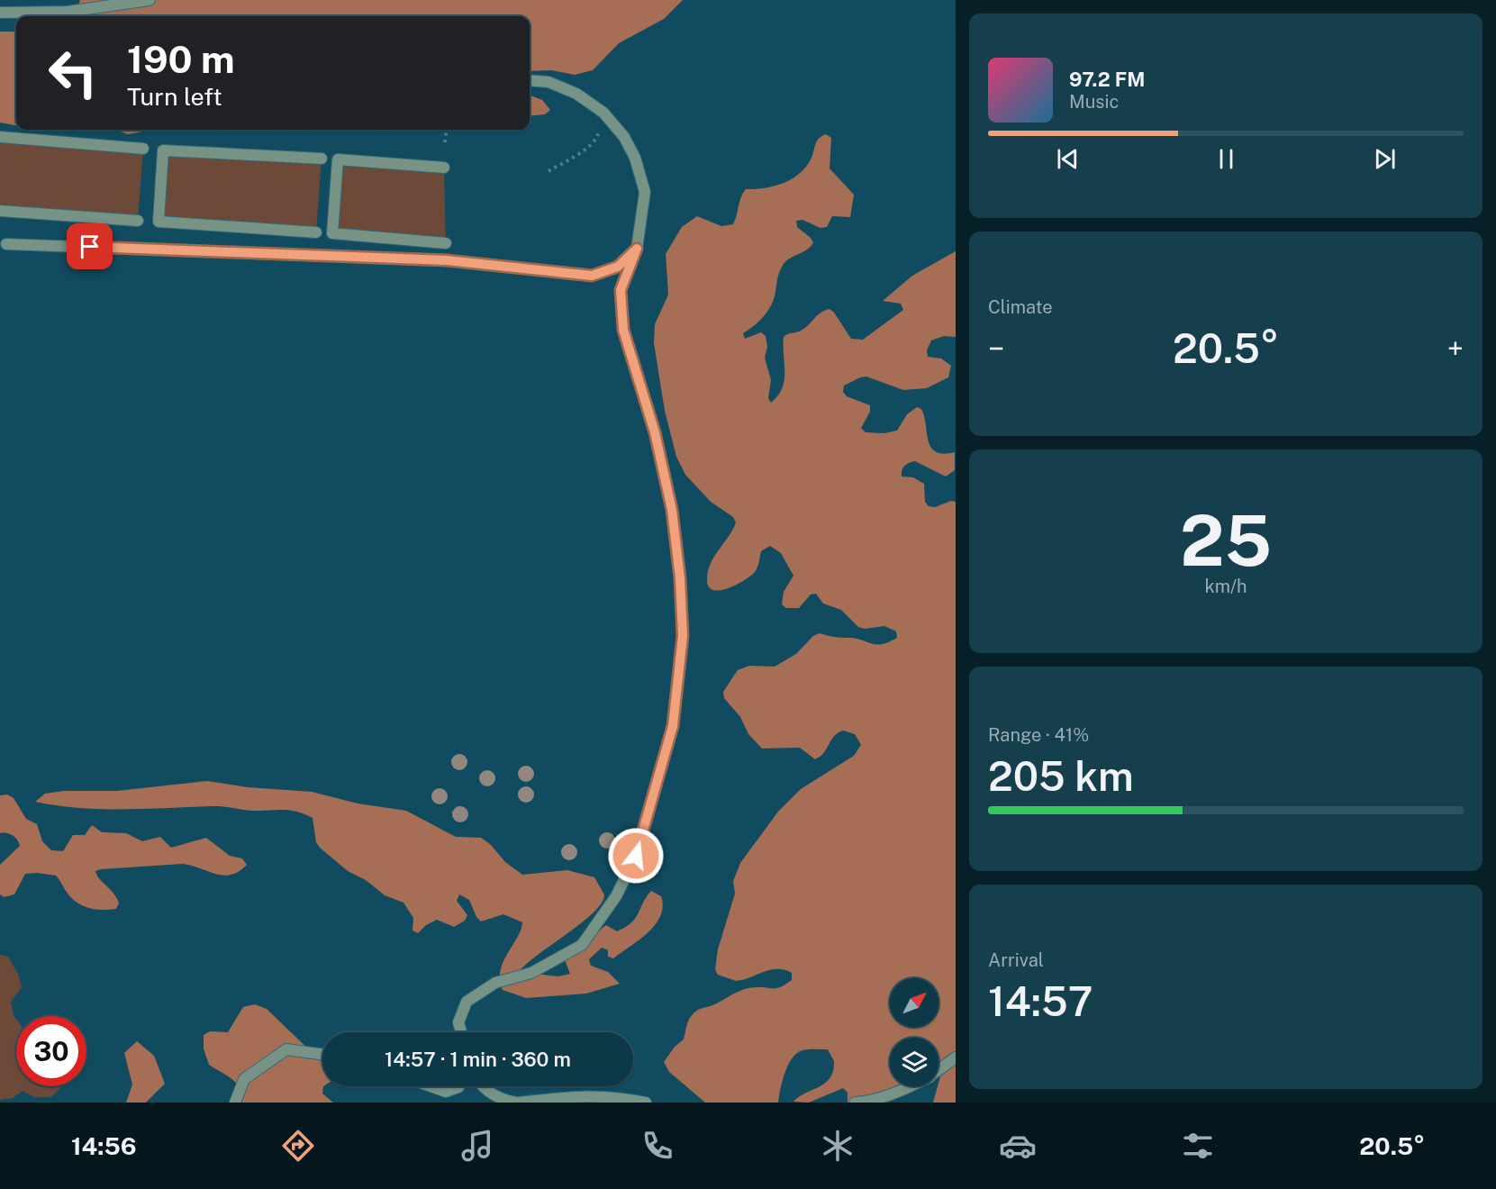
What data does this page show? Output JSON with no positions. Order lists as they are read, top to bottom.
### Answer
{
  "north": "top right",
  "page": {
    "turn": ["190 m", "Turn left"],
    "song": ["97.2 FM", "Music"],
    "tile": [
      "Climate",
      ["25", "km/h"],
      ["Range · 41%", "205 km"],
      ["Arrival", "14:57"]
    ],
    "heat": ["−", "20.5°", "+"],
    "limit": "30",
    "trip": "14:57 · 1 min · 360 m",
    "tabs": ["14:56", "20.5°"]
  }
}
